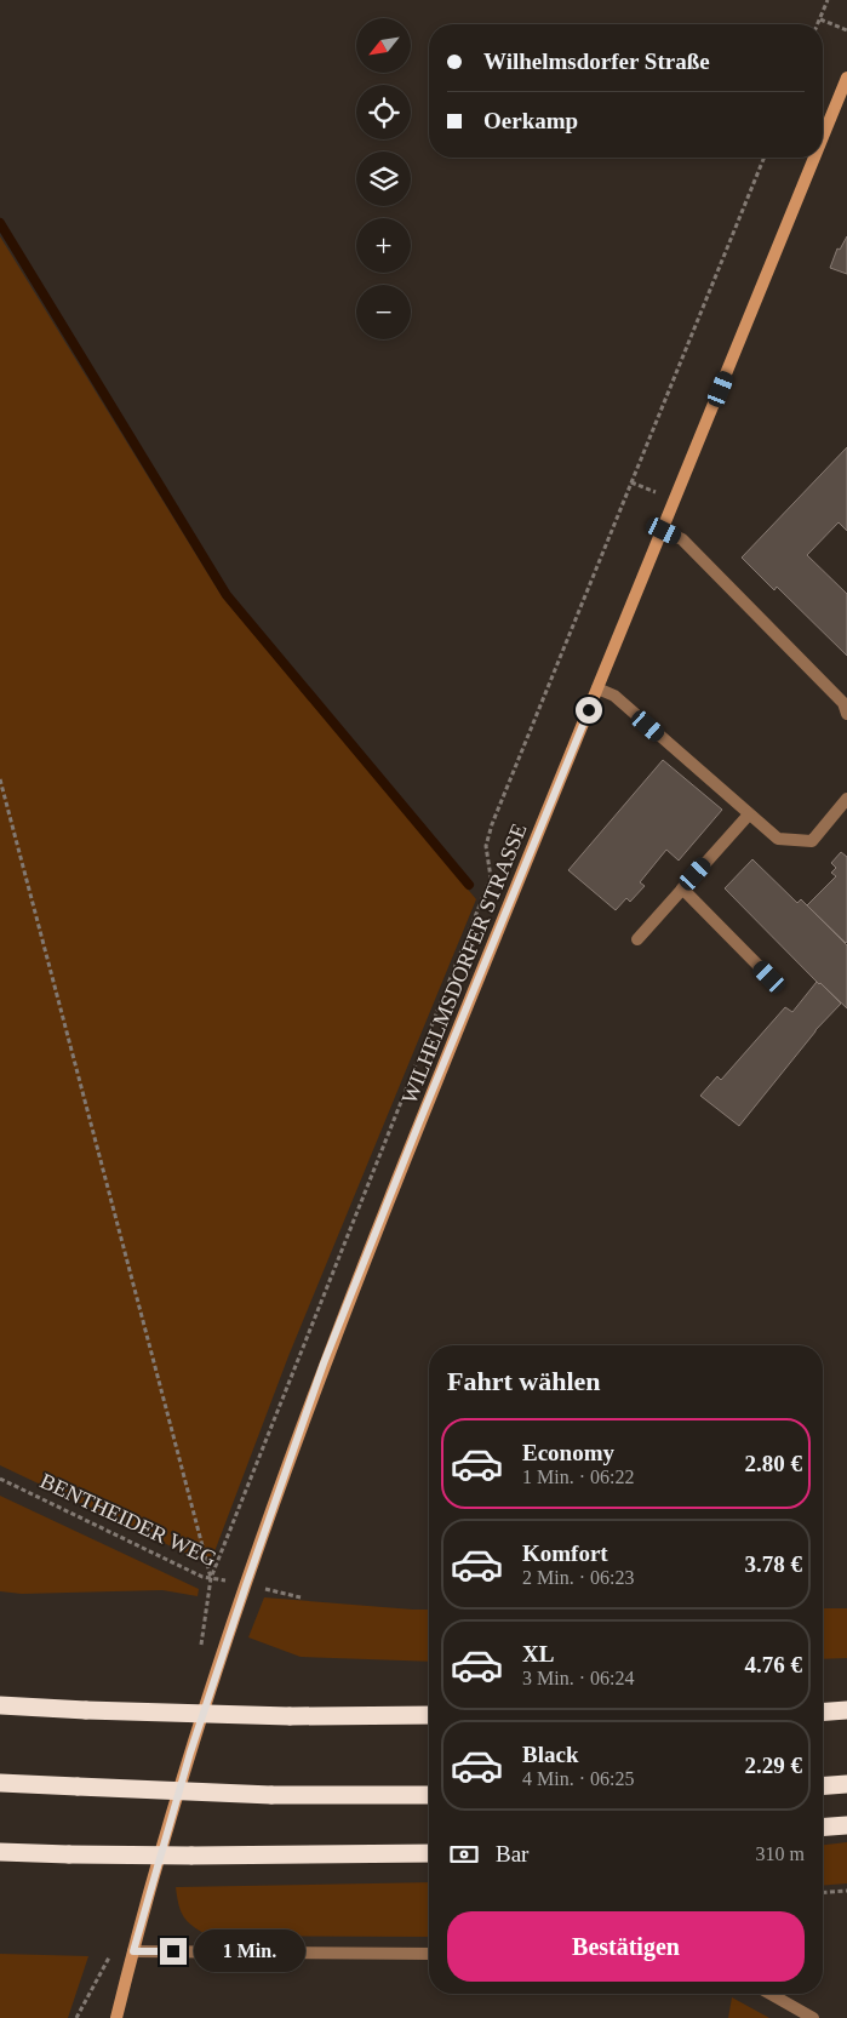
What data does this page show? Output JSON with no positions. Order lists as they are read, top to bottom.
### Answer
{
  "streets": {
    "street": ["WILHELMSDORFER STRASSE"],
    "path": ["BENTHEIDER WEG"]
  },
  "crossings": [
    ["WILHELMSDORFER STRASSE", "BENTHEIDER WEG"]
  ],
  "north": "bottom left",
  "page": {
    "map_buttons": ["+", "−"],
    "banner": ["Wilhelmsdorfer Straße", "Oerkamp"],
    "heading": "Fahrt wählen",
    "list": [
      {
        "name": "Economy",
        "note": "1 Min. · 06:22",
        "value": "2.80 €"
      },
      {
        "name": "Komfort",
        "note": "2 Min. · 06:23",
        "value": "3.78 €"
      },
      {
        "name": "XL",
        "note": "3 Min. · 06:24",
        "value": "4.76 €"
      },
      {
        "name": "Black",
        "note": "4 Min. · 06:25",
        "value": "2.29 €"
      }
    ],
    "pay": ["Bar", "310 m"],
    "buttons": "Bestätigen",
    "bubble": "1 Min."
  }
}
